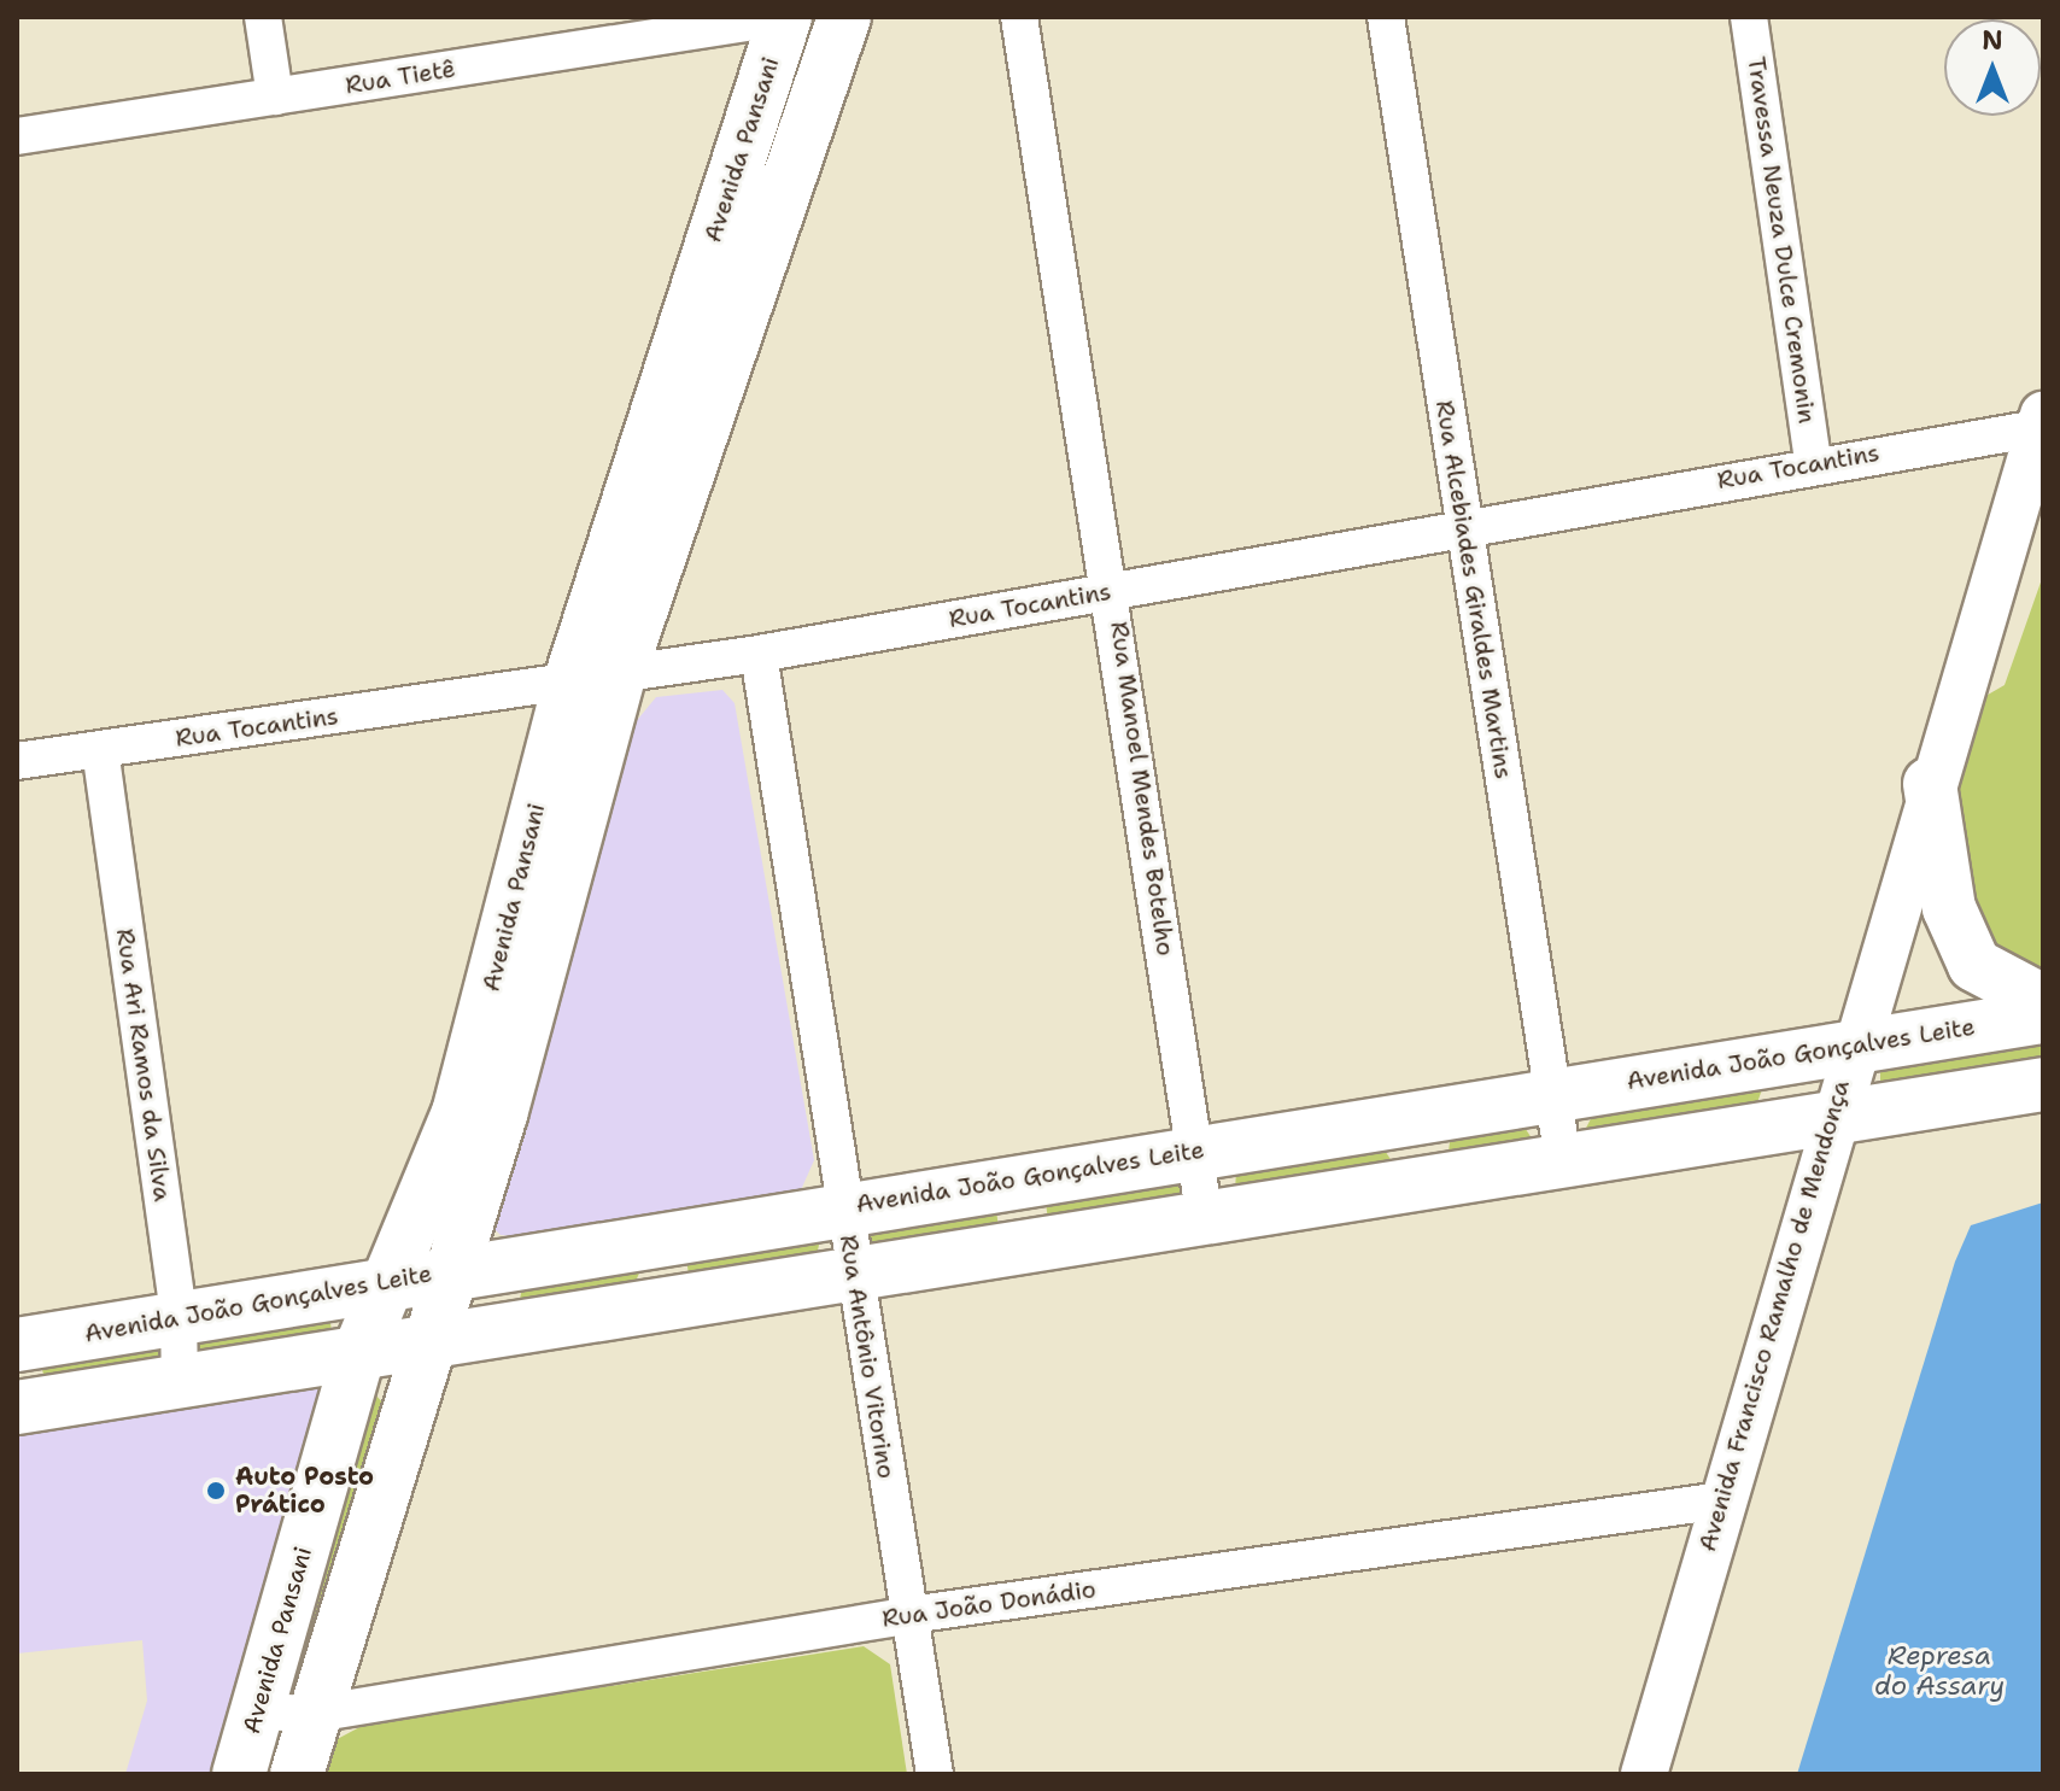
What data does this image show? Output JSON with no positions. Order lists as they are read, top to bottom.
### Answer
{
  "streets": {
    "main road": ["Avenida Pansani", "Avenida João Gonçalves Leite"],
    "street": [
      "Rua Tietê",
      "Travessa Neuza Dulce Cremonin",
      "Rua Tocantins",
      "Rua Alcebiades Giraldes Martins",
      "Rua Manoel Mendes Botelho",
      "Rua Ari Ramos da Silva",
      "Avenida Francisco Ramalho de Mendonça",
      "Rua Antônio Vitorino",
      "Rua João Donádio"
    ]
  },
  "crossings": [
    ["Rua Tietê", "Avenida Pansani"],
    ["Avenida Pansani", "Rua Tocantins"],
    ["Avenida Pansani", "Avenida João Gonçalves Leite"],
    ["Avenida Pansani", "Rua João Donádio"],
    ["Travessa Neuza Dulce Cremonin", "Rua Tocantins"],
    ["Rua Tocantins", "Rua Alcebiades Giraldes Martins"],
    ["Rua Tocantins", "Rua Manoel Mendes Botelho"],
    ["Rua Tocantins", "Rua Ari Ramos da Silva"],
    ["Rua Tocantins", "Avenida Francisco Ramalho de Mendonça"],
    ["Rua Tocantins", "Rua Antônio Vitorino"],
    ["Rua Alcebiades Giraldes Martins", "Avenida João Gonçalves Leite"],
    ["Rua Manoel Mendes Botelho", "Avenida João Gonçalves Leite"],
    ["Avenida João Gonçalves Leite", "Rua Ari Ramos da Silva"],
    ["Avenida João Gonçalves Leite", "Avenida Francisco Ramalho de Mendonça"],
    ["Avenida João Gonçalves Leite", "Rua Antônio Vitorino"],
    ["Avenida Francisco Ramalho de Mendonça", "Rua João Donádio"],
    ["Rua Antônio Vitorino", "Rua João Donádio"]
  ],
  "water": ["Represa do Assary"],
  "places": ["Auto Posto Prático"],
  "north": "top"
}
